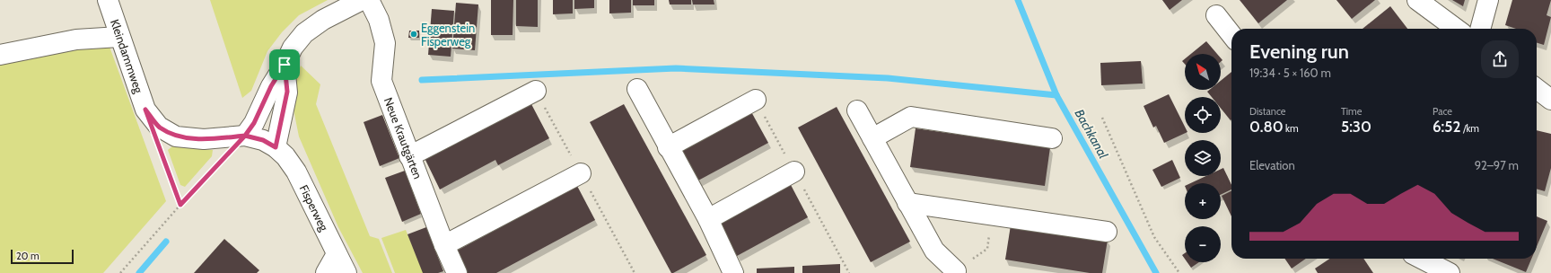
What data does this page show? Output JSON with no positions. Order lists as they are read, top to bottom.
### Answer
{
  "streets": {
    "street": ["Kleindammweg", "Neue Krautgärten", "Fisperweg"]
  },
  "crossings": [
    ["Kleindammweg", "Fisperweg"]
  ],
  "water": ["Bachkanal"],
  "places": ["Eggenstein Fisperweg"],
  "scale_bar": "20 m",
  "north": "top left",
  "page": {
    "heading": ["Evening run", "19:34 · 5 × 160 m"],
    "map_buttons": ["+", "−"],
    "stats": [
      ["Distance", "0.80 km"],
      ["Time", "5:30"],
      ["Pace", "6:52 /km"]
    ],
    "chart": ["Elevation", "92–97 m"],
    "scale": "20 m"
  }
}
